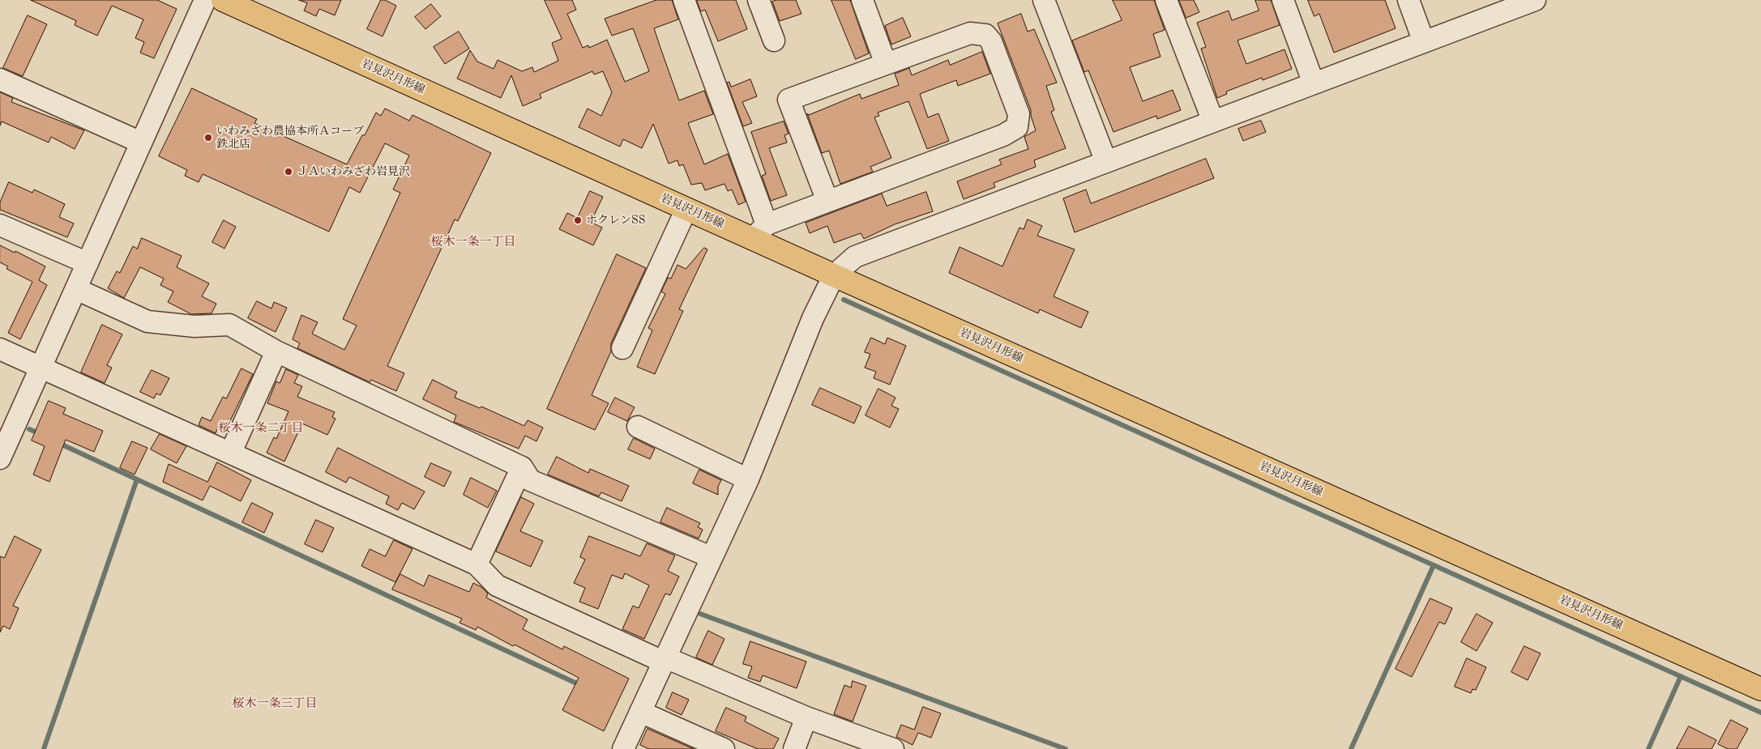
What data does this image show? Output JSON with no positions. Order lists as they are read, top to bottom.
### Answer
{
  "streets": {
    "main road": ["岩見沢月形線"]
  },
  "districts": ["桜木一条一丁目", "桜木一条二丁目", "桜木一条三丁目"],
  "places": ["いわみざわ農協本所Ａコープ 鉄北店", "ＪＡいわみざわ岩見沢", "ホクレンSS"]
}
